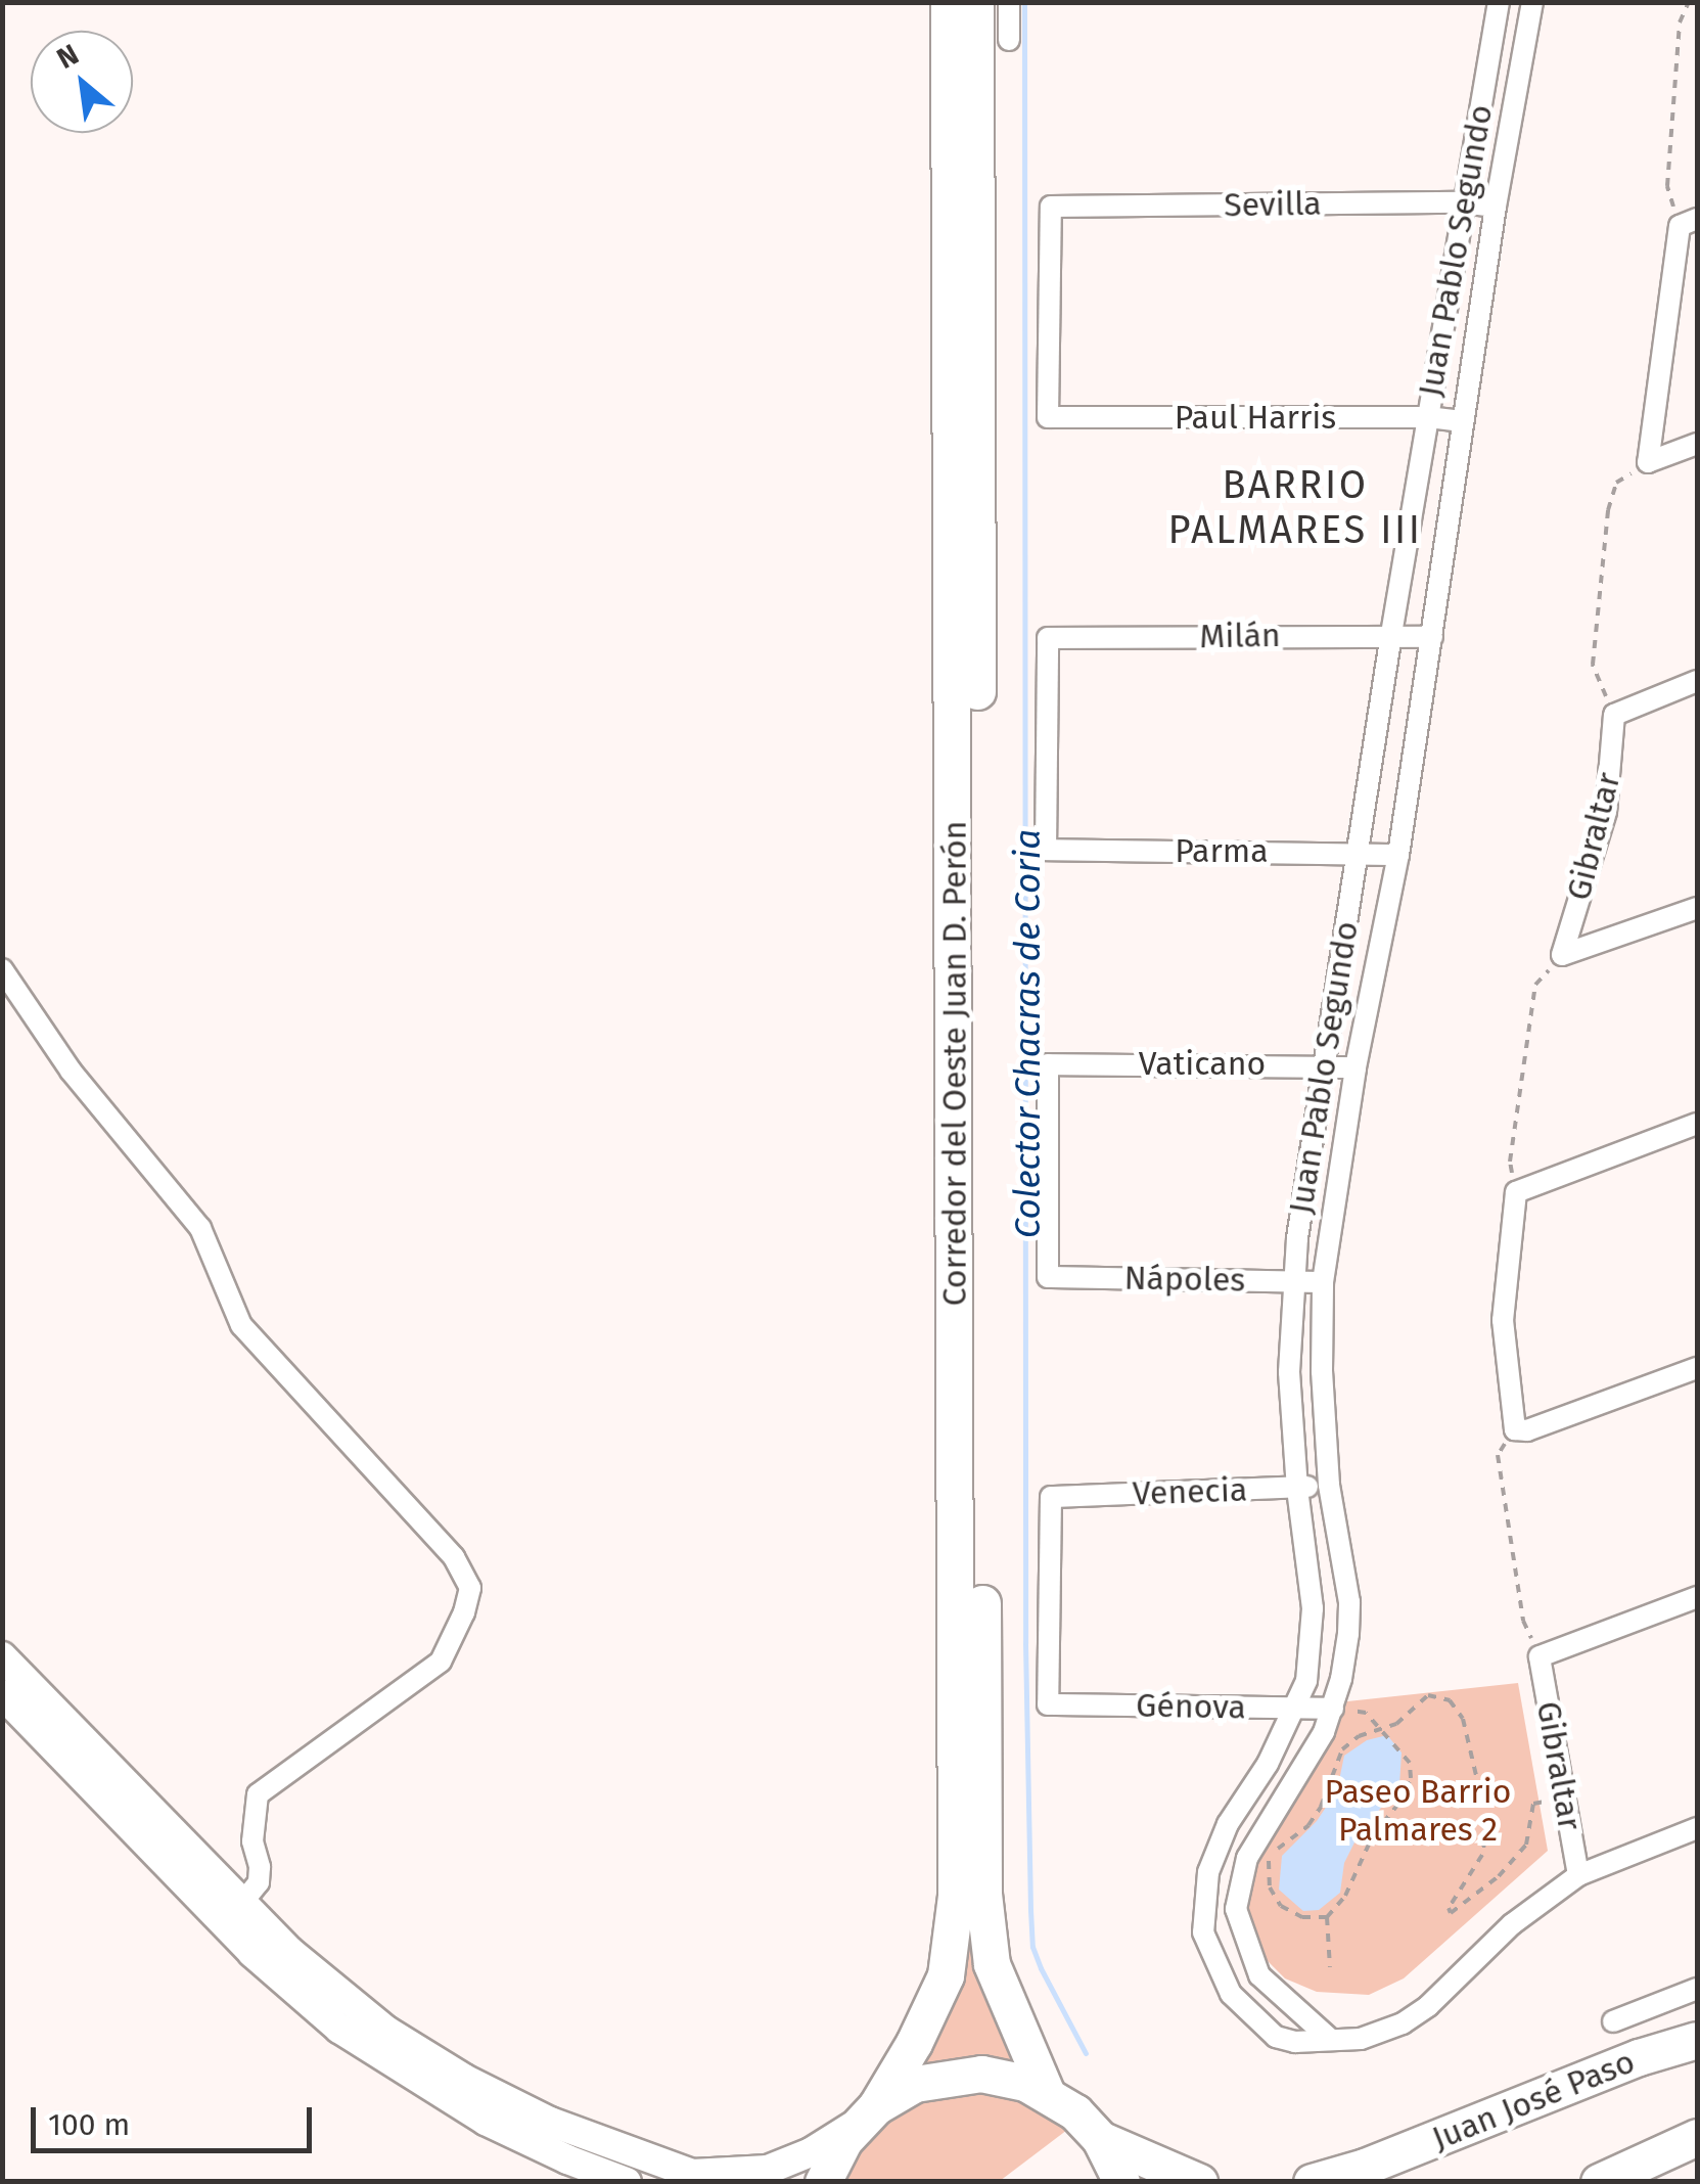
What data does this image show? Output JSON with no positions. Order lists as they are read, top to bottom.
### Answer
{
  "streets": {
    "highway": ["Corredor del Oeste Juan D. Perón", "Juan José Paso"],
    "street": [
      "Sevilla",
      "Juan Pablo Segundo",
      "Paul Harris",
      "Milán",
      "Gibraltar",
      "Parma",
      "Vaticano",
      "Nápoles",
      "Venecia",
      "Génova"
    ]
  },
  "crossings": [
    ["Sevilla", "Juan Pablo Segundo"],
    ["Sevilla", "Paul Harris"],
    ["Juan Pablo Segundo", "Paul Harris"],
    ["Juan Pablo Segundo", "Milán"],
    ["Juan Pablo Segundo", "Gibraltar"],
    ["Juan Pablo Segundo", "Parma"],
    ["Juan Pablo Segundo", "Vaticano"],
    ["Juan Pablo Segundo", "Nápoles"],
    ["Juan Pablo Segundo", "Venecia"],
    ["Juan Pablo Segundo", "Génova"],
    ["Milán", "Parma"],
    ["Vaticano", "Nápoles"],
    ["Venecia", "Génova"]
  ],
  "districts": ["BARRIO PALMARES III"],
  "water": ["Colector Chacras de Coria"],
  "parks": ["Paseo Barrio Palmares 2"],
  "scale_bar": "100 m",
  "north": "top left"
}
